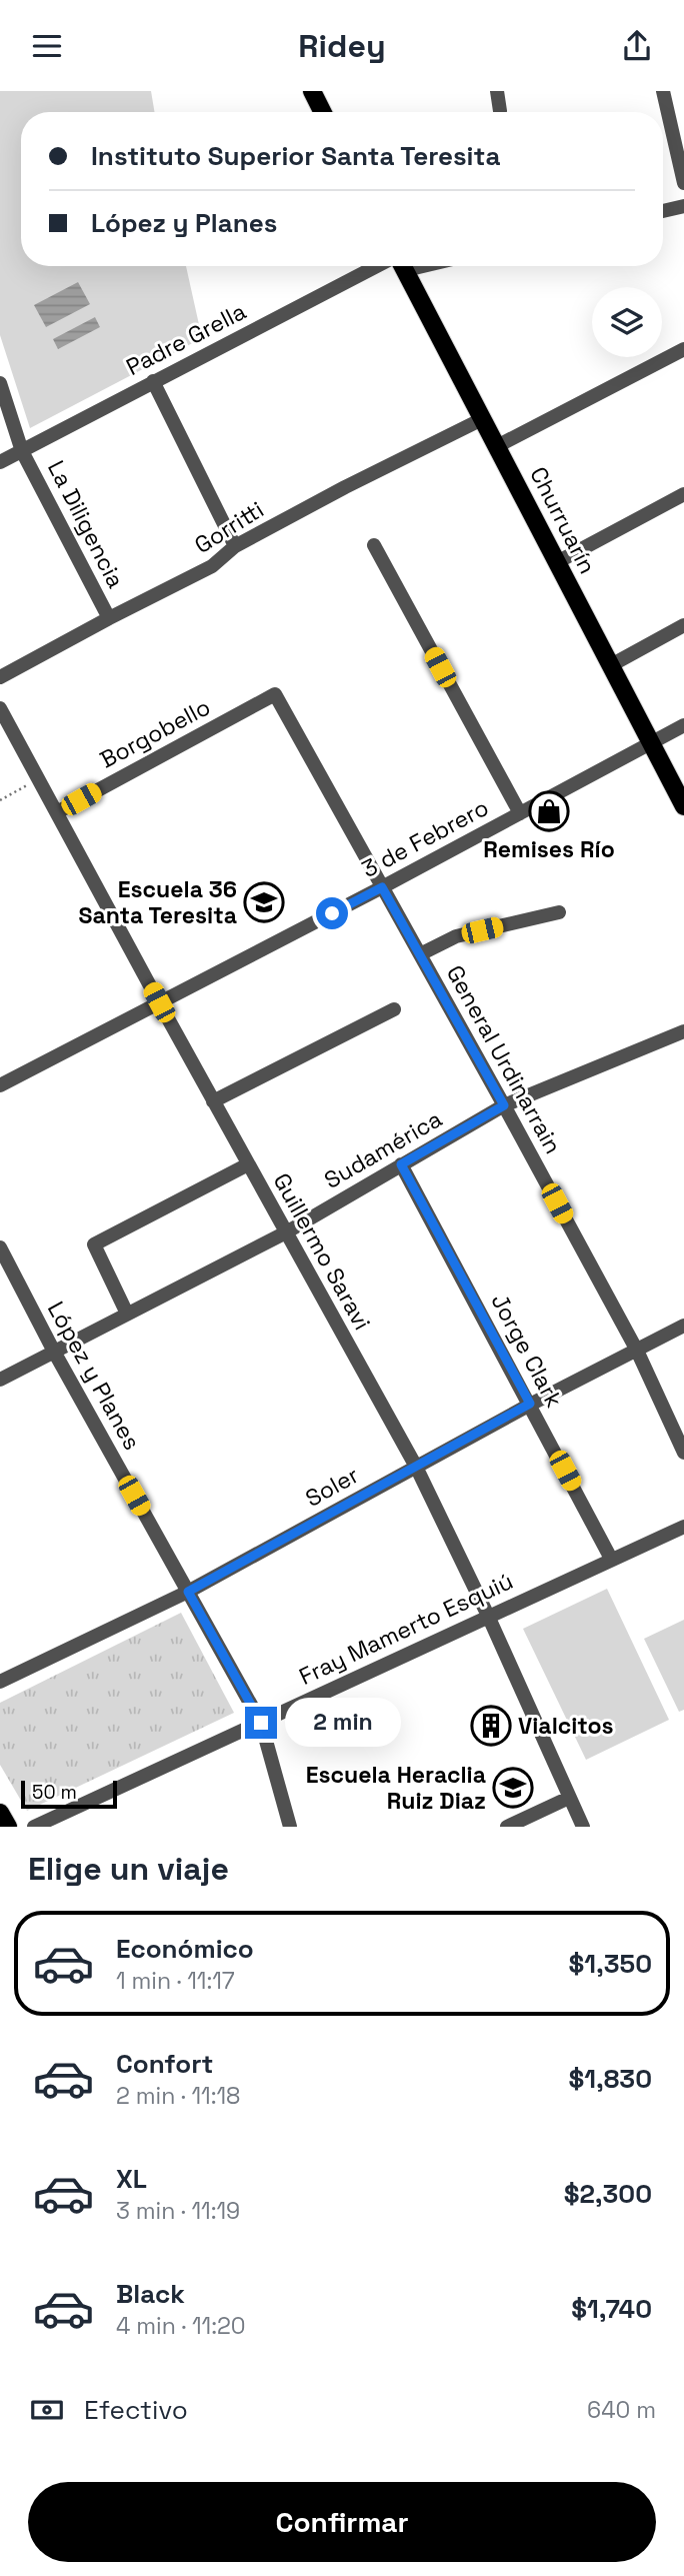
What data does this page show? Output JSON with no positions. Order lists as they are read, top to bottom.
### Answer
{
  "streets": {
    "main road": ["Churruarín"],
    "street": [
      "Padre Grella",
      "La Diligencia",
      "Gorritti",
      "Borgobello",
      "3 de Febrero",
      "General Urdinarrain",
      "Sudamérica",
      "Guillermo Saravi",
      "Jorge Clark",
      "López y Planes",
      "Soler",
      "Fray Mamerto Esquiú"
    ]
  },
  "crossings": [
    ["Padre Grella", "La Diligencia"],
    ["Churruarín", "Gorritti"],
    ["Churruarín", "3 de Febrero"],
    ["La Diligencia", "Gorritti"],
    ["Borgobello", "General Urdinarrain"],
    ["Borgobello", "Guillermo Saravi"],
    ["3 de Febrero", "General Urdinarrain"],
    ["3 de Febrero", "Guillermo Saravi"],
    ["General Urdinarrain", "Sudamérica"],
    ["General Urdinarrain", "Soler"],
    ["Sudamérica", "Guillermo Saravi"],
    ["Sudamérica", "Jorge Clark"],
    ["Sudamérica", "López y Planes"],
    ["Guillermo Saravi", "Soler"],
    ["Guillermo Saravi", "Fray Mamerto Esquiú"],
    ["Jorge Clark", "Soler"],
    ["Jorge Clark", "Fray Mamerto Esquiú"],
    ["López y Planes", "Soler"],
    ["López y Planes", "Fray Mamerto Esquiú"]
  ],
  "places": {
    "shop": ["Remises Río"],
    "school or university": ["Escuela 36 Santa Teresita", "Escuela Heraclia Ruiz Diaz"],
    "building": ["Vialcitos"]
  },
  "scale_bar": "50 m",
  "page": {
    "header": "Ridey",
    "banner": ["Instituto Superior Santa Teresita", "López y Planes"],
    "bubble": "2 min",
    "scale": "50 m",
    "heading": "Elige un viaje",
    "list": [
      {
        "name": "Económico",
        "note": "1 min · 11:17",
        "value": "$1,350"
      },
      {
        "name": "Confort",
        "note": "2 min · 11:18",
        "value": "$1,830"
      },
      {
        "name": "XL",
        "note": "3 min · 11:19",
        "value": "$2,300"
      },
      {
        "name": "Black",
        "note": "4 min · 11:20",
        "value": "$1,740"
      }
    ],
    "pay": ["Efectivo", "640 m"],
    "buttons": "Confirmar"
  }
}
